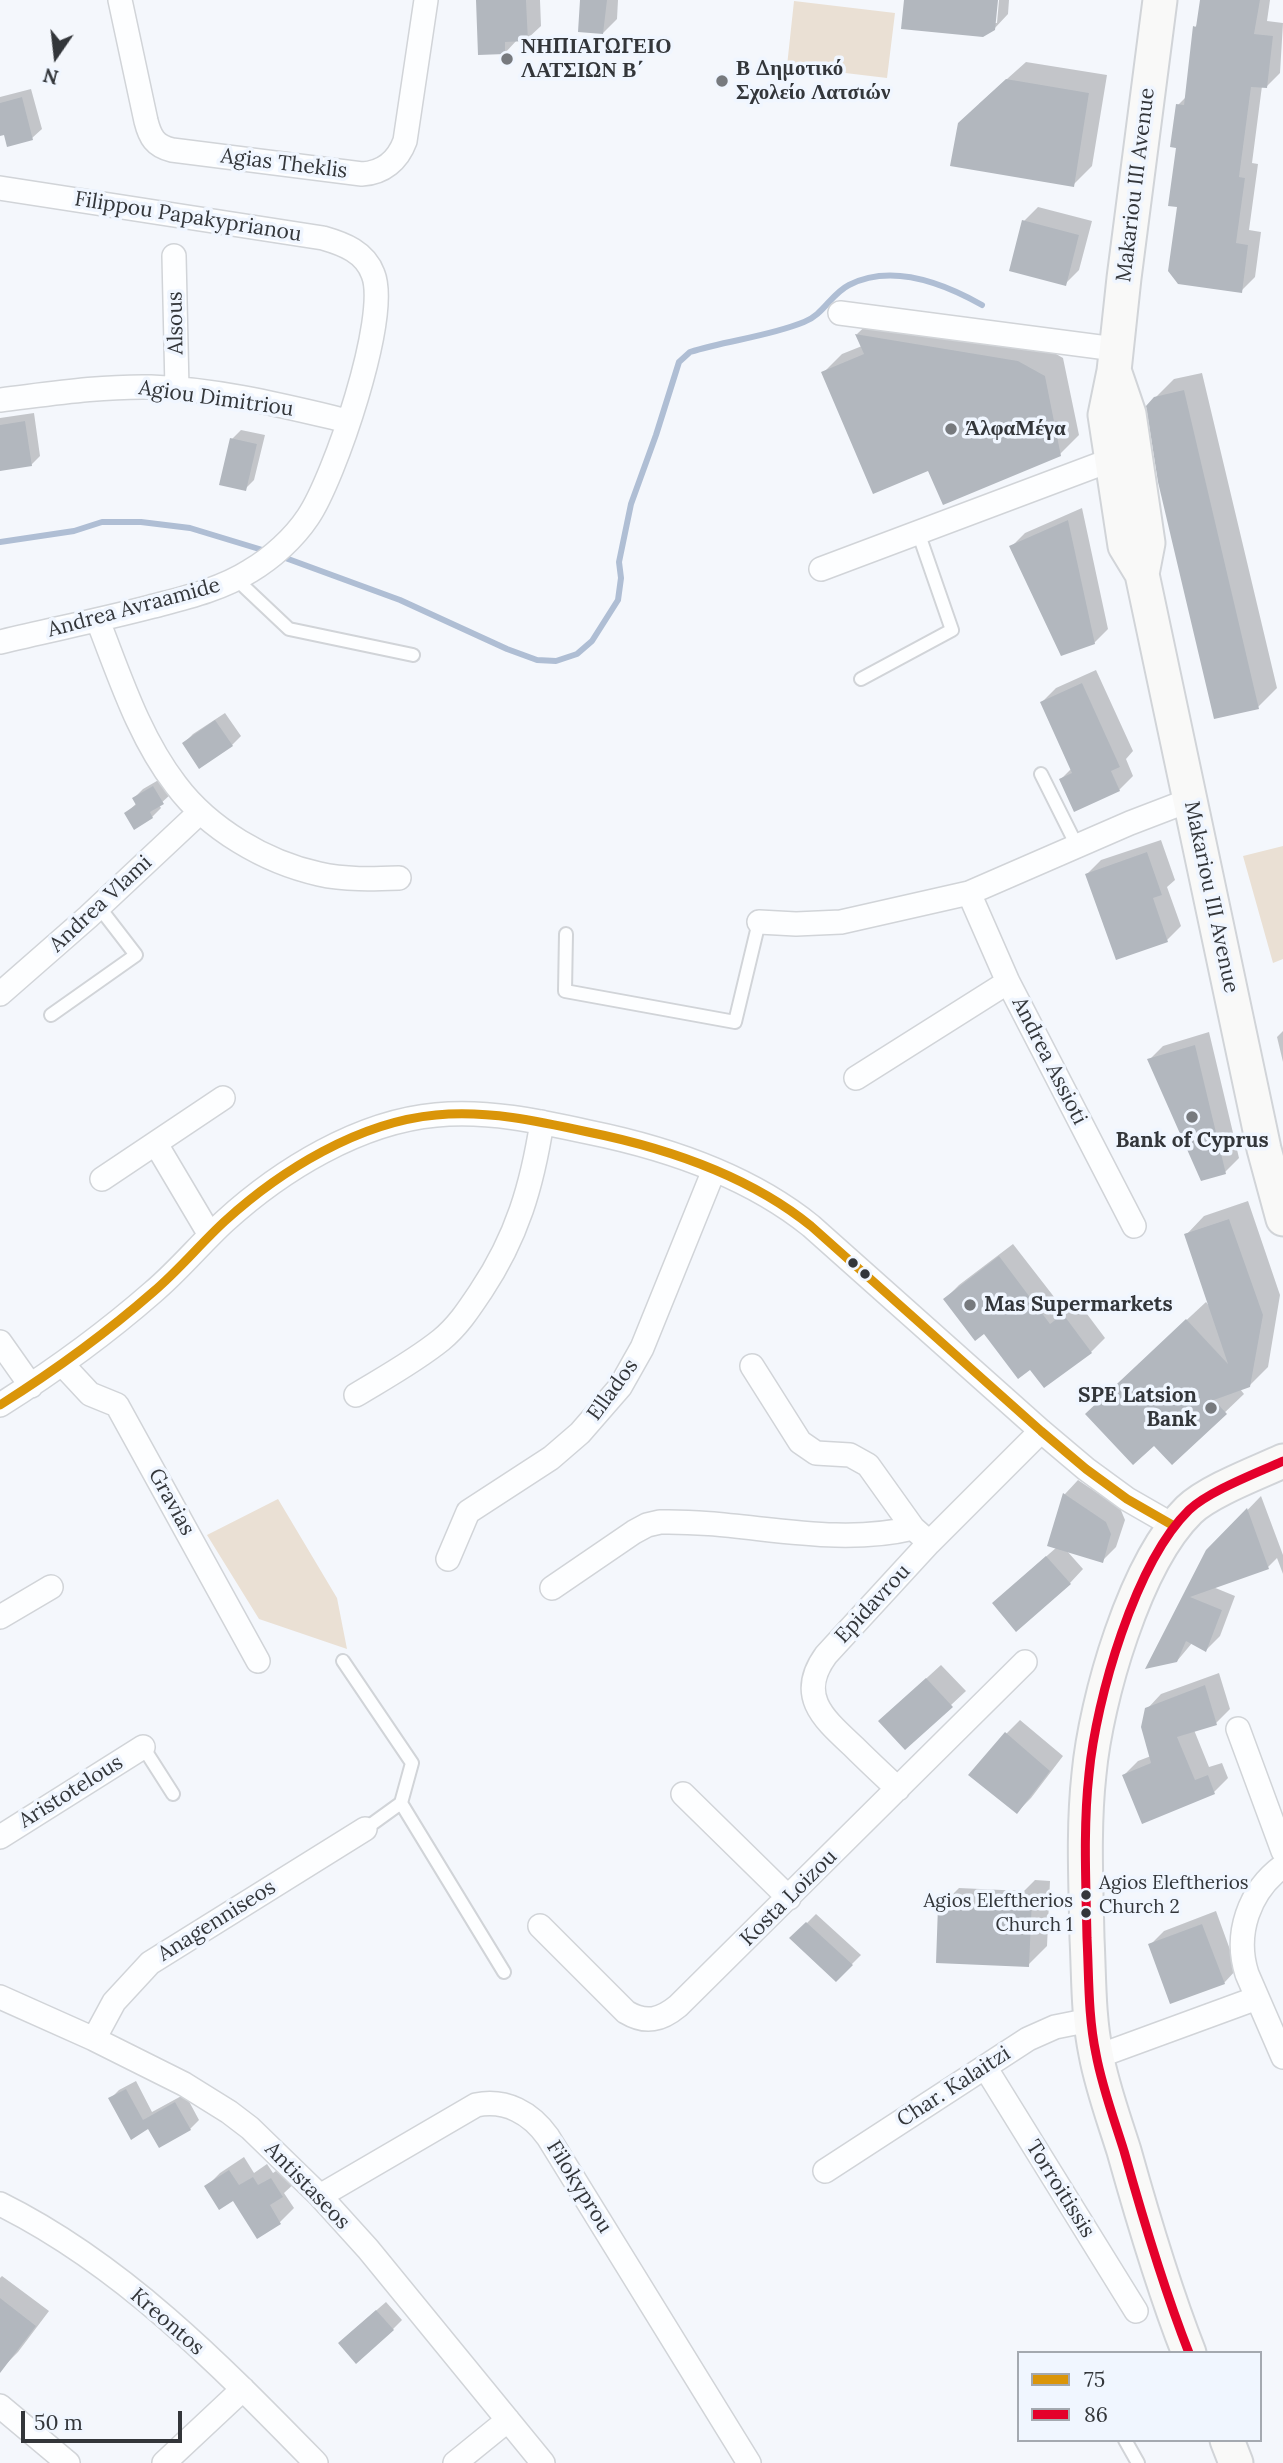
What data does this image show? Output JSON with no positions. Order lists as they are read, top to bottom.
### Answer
{
  "streets": {
    "street": [
      "Agias Theklis",
      "Makariou III Avenue",
      "Filippou Papakyprianou",
      "Alsous",
      "Agiou Dimitriou",
      "Andrea Avraamide",
      "Andrea Vlami",
      "Andrea Assioti",
      "Ellados",
      "Gravias",
      "Epidavrou",
      "Aristotelous",
      "Kosta Loizou",
      "Anagenniseos",
      "Char. Kalaitzi",
      "Antistaseos",
      "Filokyprou",
      "Torroitissis",
      "Kreontos"
    ]
  },
  "crossings": [
    ["Filippou Papakyprianou", "Agiou Dimitriou"],
    ["Filippou Papakyprianou", "Andrea Avraamide"],
    ["Alsous", "Agiou Dimitriou"],
    ["Agiou Dimitriou", "Andrea Avraamide"],
    ["Epidavrou", "Kosta Loizou"],
    ["Anagenniseos", "Antistaseos"],
    ["Char. Kalaitzi", "Torroitissis"],
    ["Antistaseos", "Filokyprou"]
  ],
  "places": [
    "ΝΗΠΙΑΓΩΓΕΙΟ ΛΑΤΣΙΩΝ Β΄",
    "Β Δημοτικό Σχολείο Λατσιών",
    "ΆλφαΜέγα",
    "Bank of Cyprus",
    "Mas Supermarkets",
    "SPE Latsion Bank",
    "Agios Eleftherios Church 2",
    "Agios Eleftherios Church 1"
  ],
  "lines": ["transit line 75", "transit line 86"],
  "legend": ["75", "86"],
  "scale_bar": "50 m",
  "north": "bottom"
}
